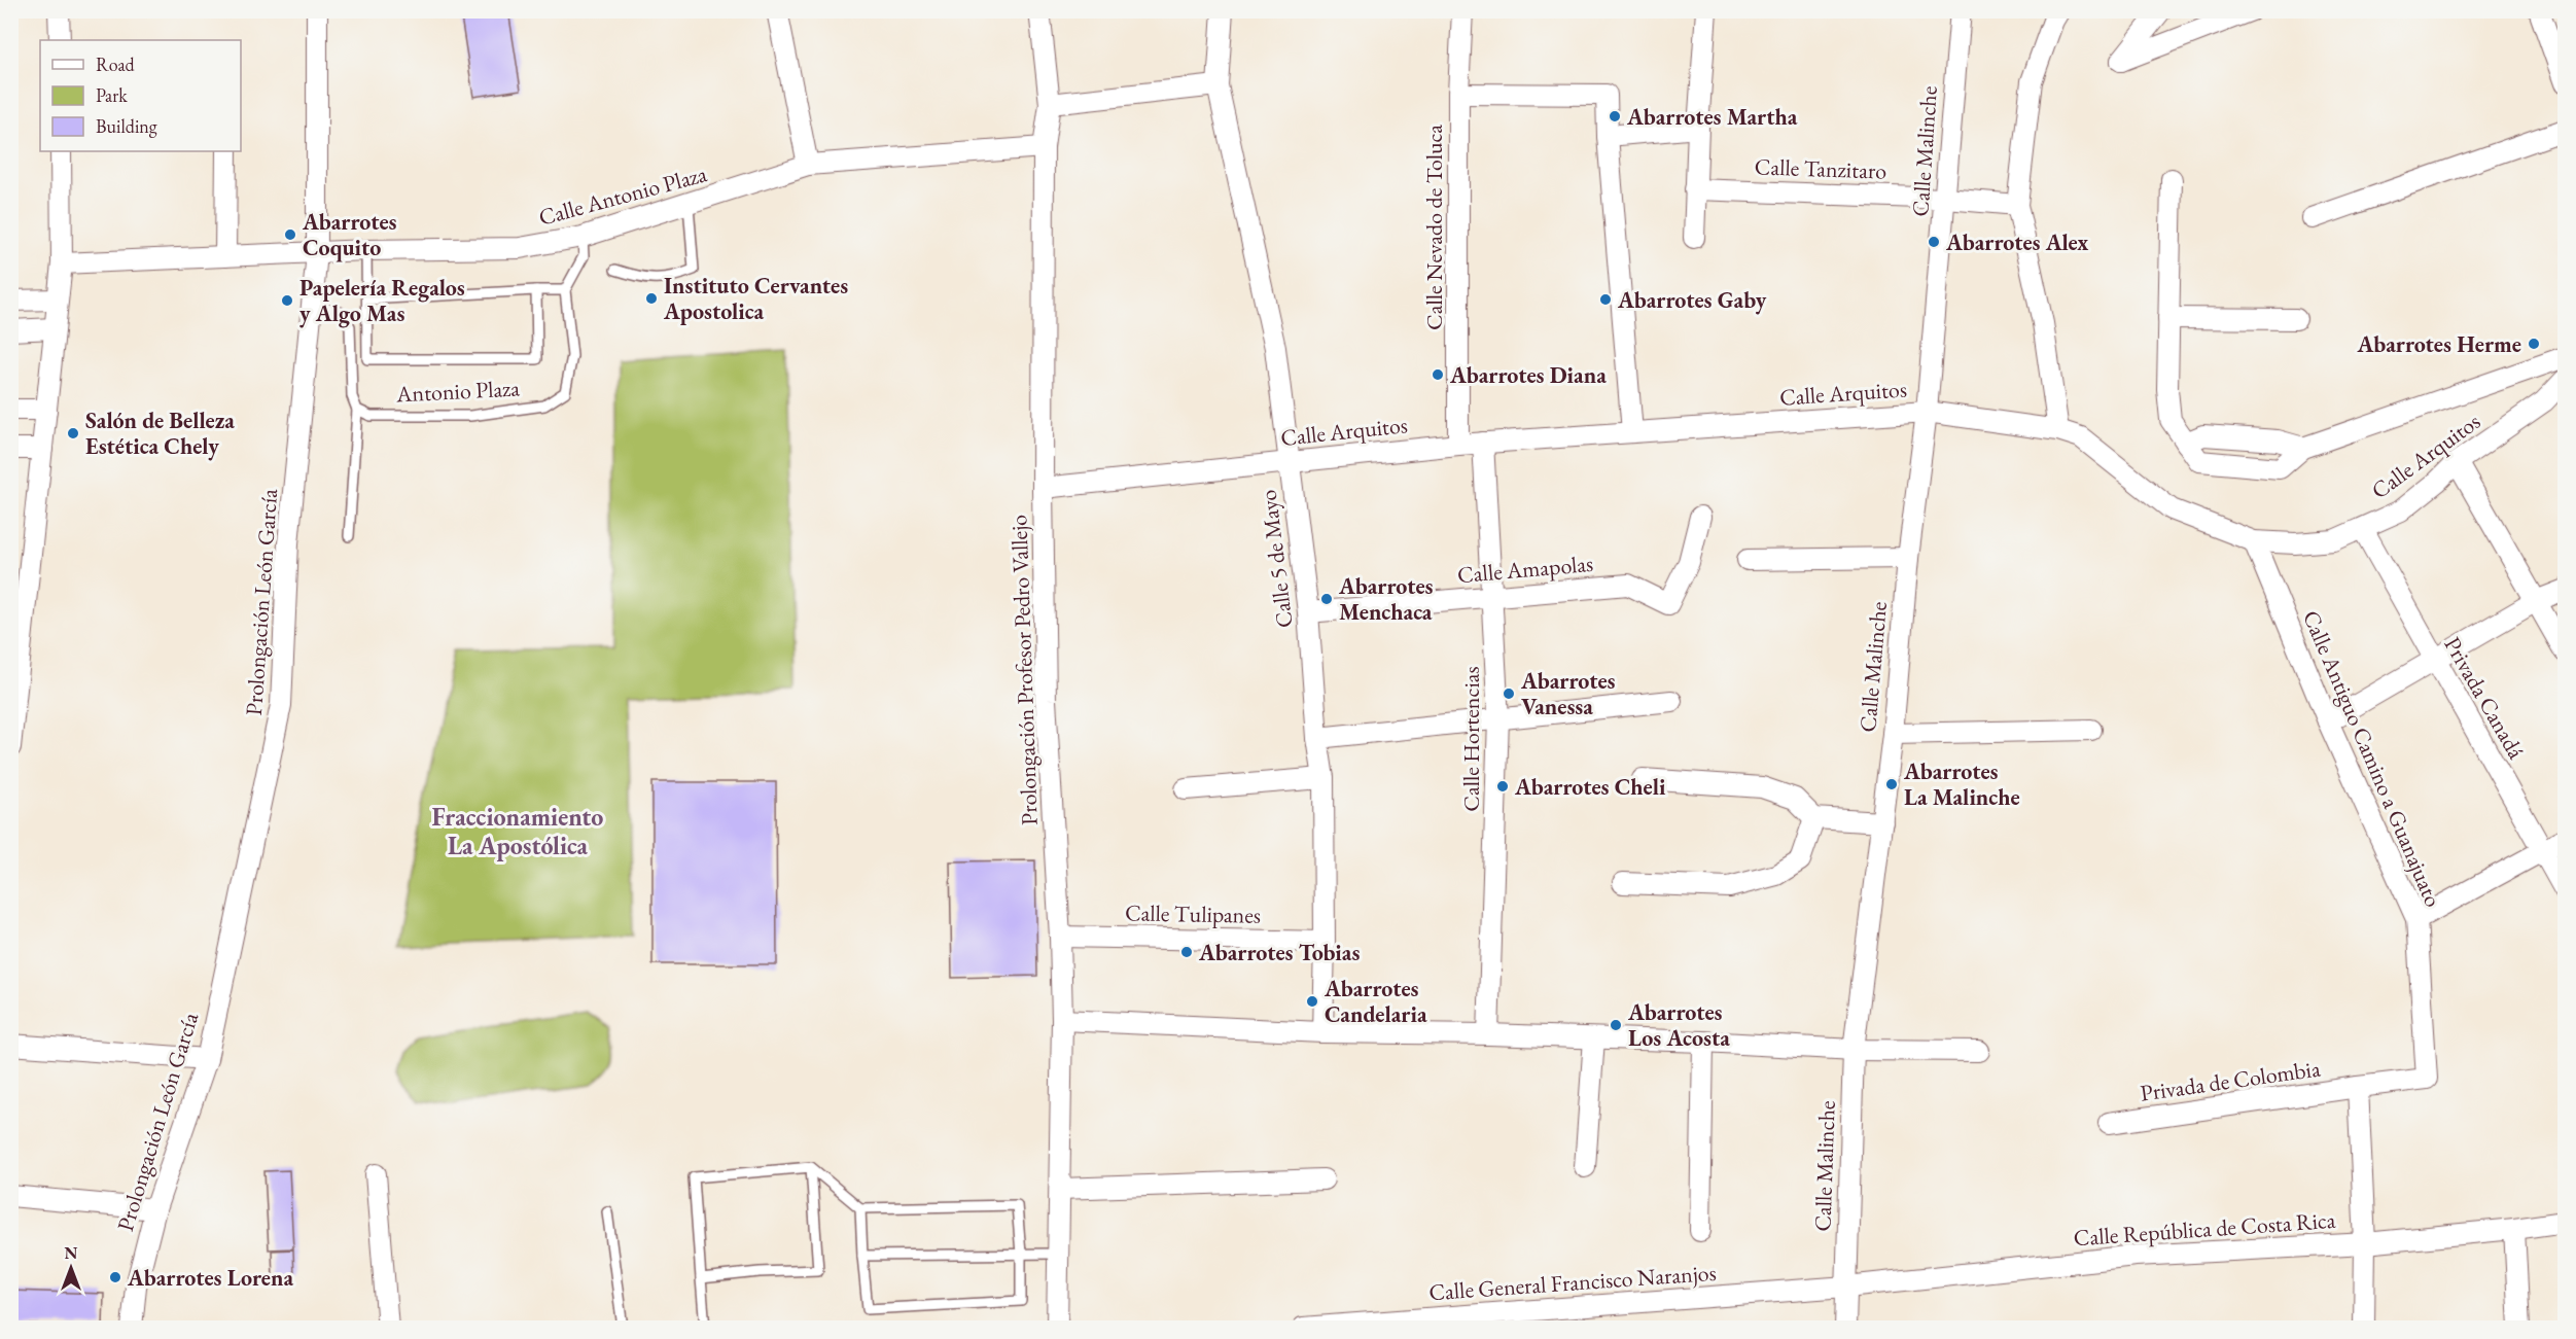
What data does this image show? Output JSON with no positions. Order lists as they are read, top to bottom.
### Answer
{
  "streets": {
    "street": [
      "Calle Malinche",
      "Calle Tanzitaro",
      "Calle Antonio Plaza",
      "Calle Nevado de Toluca",
      "Calle Arquitos",
      "Calle 5 de Mayo",
      "Calle Amapolas",
      "Prolongación León García",
      "Prolongación Profesor Pedro Vallejo",
      "Privada Canadá",
      "Calle Hortencias",
      "Calle Antiguo Camino a Guanajuato",
      "Calle Tulipanes",
      "Privada de Colombia",
      "Calle República de Costa Rica",
      "Calle General Francisco Naranjos"
    ],
    "lane": ["Antonio Plaza"]
  },
  "crossings": [
    ["Calle Malinche", "Calle Tanzitaro"],
    ["Calle Malinche", "Calle Arquitos"],
    ["Calle Malinche", "Calle República de Costa Rica"],
    ["Calle Malinche", "Calle General Francisco Naranjos"],
    ["Calle Antonio Plaza", "Prolongación León García"],
    ["Calle Antonio Plaza", "Prolongación Profesor Pedro Vallejo"],
    ["Calle Nevado de Toluca", "Calle Arquitos"],
    ["Calle Arquitos", "Calle 5 de Mayo"],
    ["Calle Arquitos", "Prolongación Profesor Pedro Vallejo"],
    ["Calle Arquitos", "Privada Canadá"],
    ["Calle Arquitos", "Calle Hortencias"],
    ["Calle Arquitos", "Calle Antiguo Camino a Guanajuato"],
    ["Calle 5 de Mayo", "Calle Amapolas"],
    ["Calle 5 de Mayo", "Calle Tulipanes"],
    ["Calle Amapolas", "Calle Hortencias"],
    ["Prolongación Profesor Pedro Vallejo", "Calle Tulipanes"],
    ["Calle Antiguo Camino a Guanajuato", "Privada de Colombia"],
    ["Calle República de Costa Rica", "Calle General Francisco Naranjos"]
  ],
  "districts": ["Fraccionamiento La Apostólica"],
  "places": [
    "Abarrotes Martha",
    "Abarrotes Coquito",
    "Abarrotes Alex",
    "Instituto Cervantes Apostolica",
    "Abarrotes Gaby",
    "Papelería Regalos y Algo Mas",
    "Abarrotes Herme",
    "Abarrotes Diana",
    "Salón de Belleza Estética Chely",
    "Abarrotes Menchaca",
    "Abarrotes Vanessa",
    "Abarrotes La Malinche",
    "Abarrotes Cheli",
    "Abarrotes Tobias",
    "Abarrotes Candelaria",
    "Abarrotes Los Acosta",
    "Abarrotes Lorena"
  ],
  "legend": ["Road", "Park", "Building"],
  "north": "top"
}
